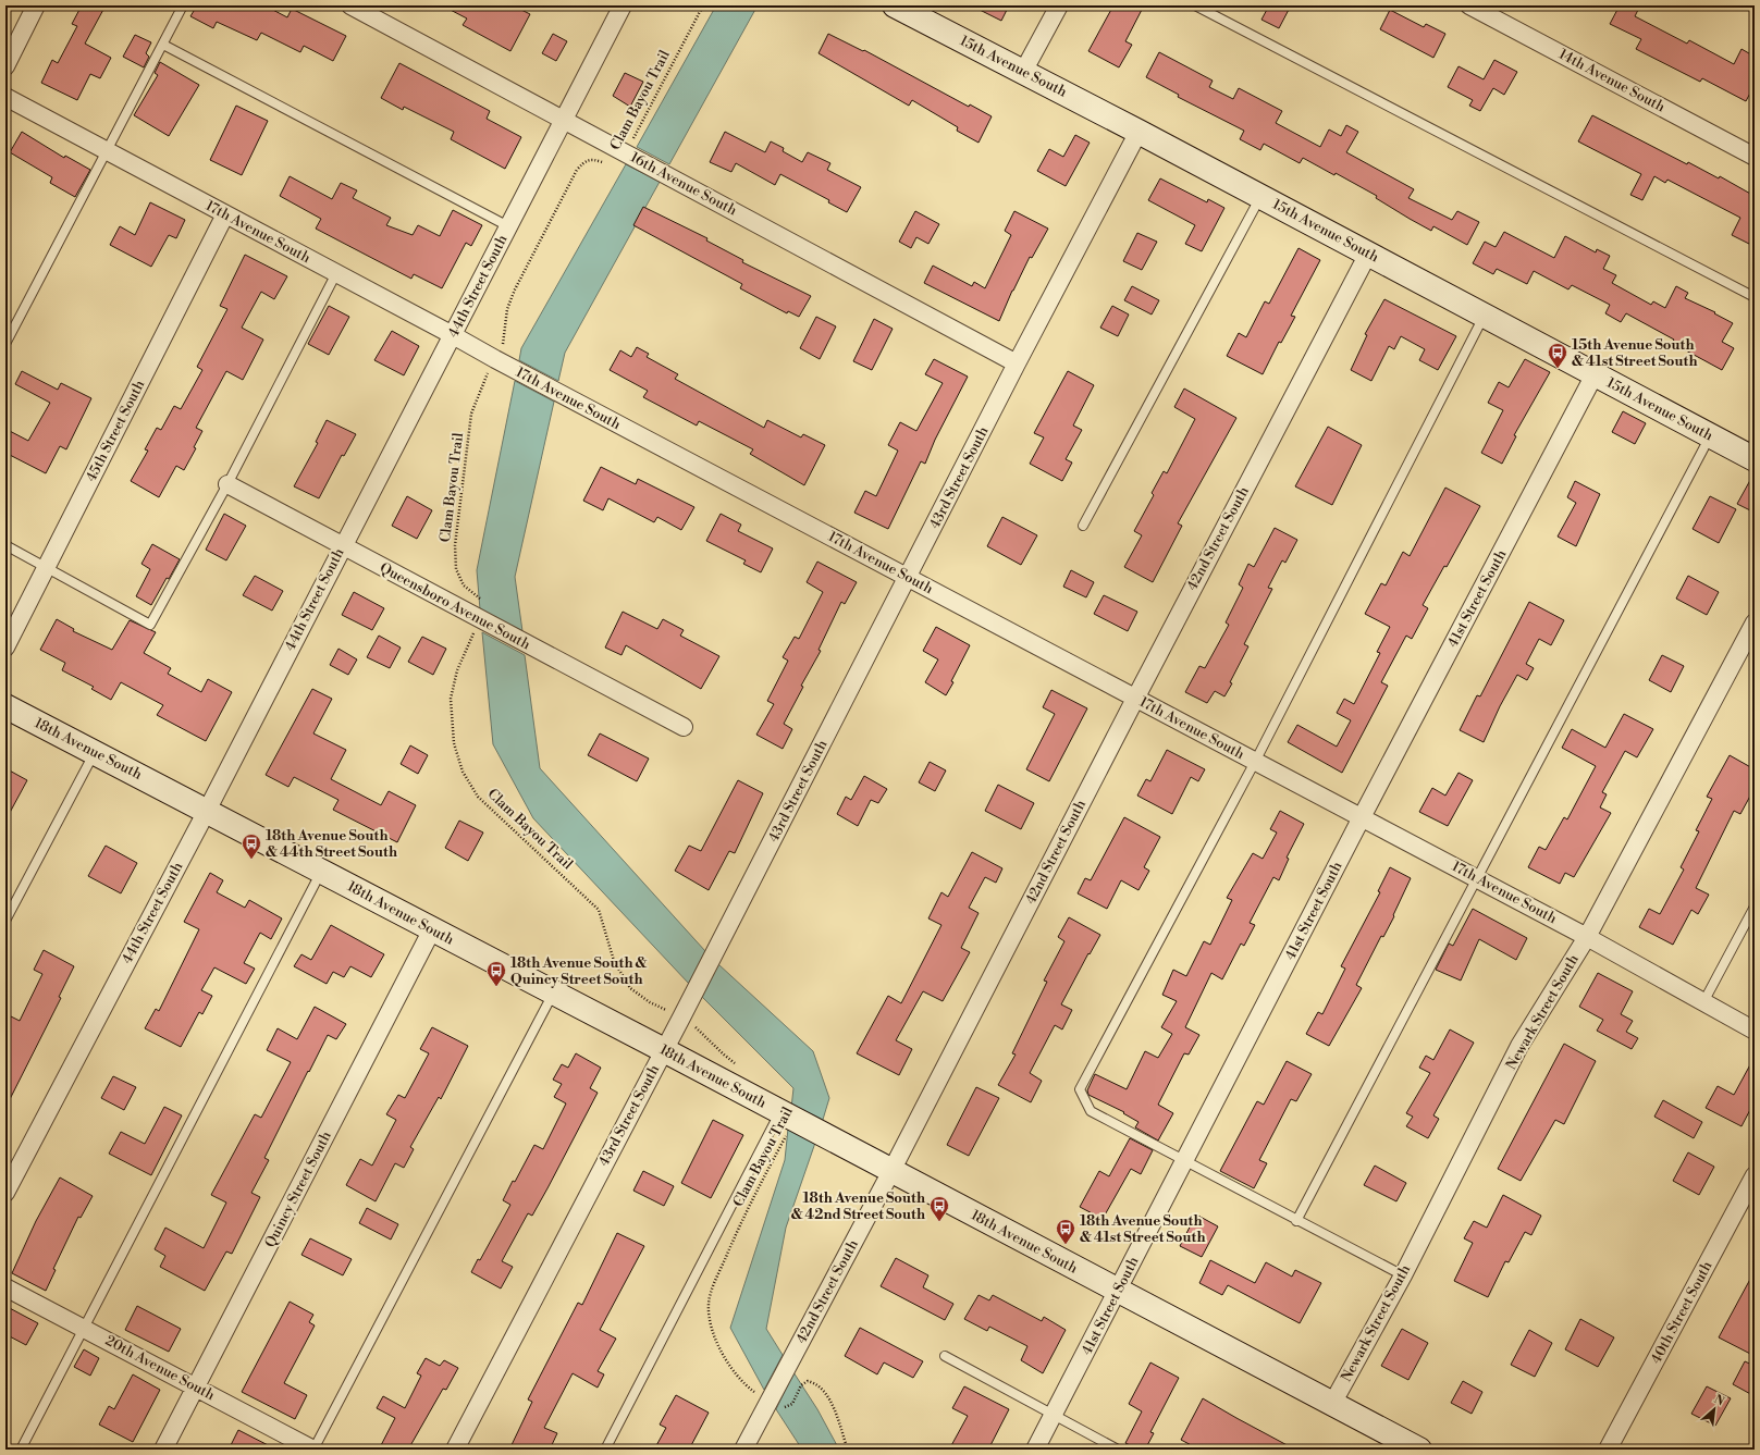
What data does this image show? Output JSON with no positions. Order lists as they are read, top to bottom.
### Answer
{
  "streets": {
    "street": [
      "15th Avenue South",
      "14th Avenue South",
      "16th Avenue South",
      "17th Avenue South",
      "44th Street South",
      "45th Street South",
      "43rd Street South",
      "42nd Street South",
      "41st Street South",
      "Queensboro Avenue South",
      "18th Avenue South",
      "Newark Street South",
      "Quincy Street South",
      "40th Street South",
      "20th Avenue South"
    ],
    "path": ["Clam Bayou Trail"]
  },
  "crossings": [
    ["15th Avenue South", "43rd Street South"],
    ["15th Avenue South", "42nd Street South"],
    ["15th Avenue South", "41st Street South"],
    ["Clam Bayou Trail", "16th Avenue South"],
    ["Clam Bayou Trail", "17th Avenue South"],
    ["Clam Bayou Trail", "43rd Street South"],
    ["Clam Bayou Trail", "42nd Street South"],
    ["Clam Bayou Trail", "Queensboro Avenue South"],
    ["Clam Bayou Trail", "18th Avenue South"],
    ["16th Avenue South", "44th Street South"],
    ["16th Avenue South", "43rd Street South"],
    ["17th Avenue South", "44th Street South"],
    ["17th Avenue South", "45th Street South"],
    ["17th Avenue South", "43rd Street South"],
    ["17th Avenue South", "42nd Street South"],
    ["17th Avenue South", "41st Street South"],
    ["17th Avenue South", "Newark Street South"],
    ["44th Street South", "Queensboro Avenue South"],
    ["44th Street South", "18th Avenue South"],
    ["43rd Street South", "18th Avenue South"],
    ["42nd Street South", "18th Avenue South"],
    ["41st Street South", "18th Avenue South"],
    ["18th Avenue South", "Newark Street South"],
    ["18th Avenue South", "Quincy Street South"],
    ["Quincy Street South", "20th Avenue South"]
  ],
  "places": {
    "bus stop": [
      "15th Avenue South & 41st Street South",
      "18th Avenue South & 44th Street South",
      "18th Avenue South & Quincy Street South",
      "18th Avenue South & 42nd Street South",
      "18th Avenue South & 41st Street South"
    ]
  },
  "north": "top right"
}
